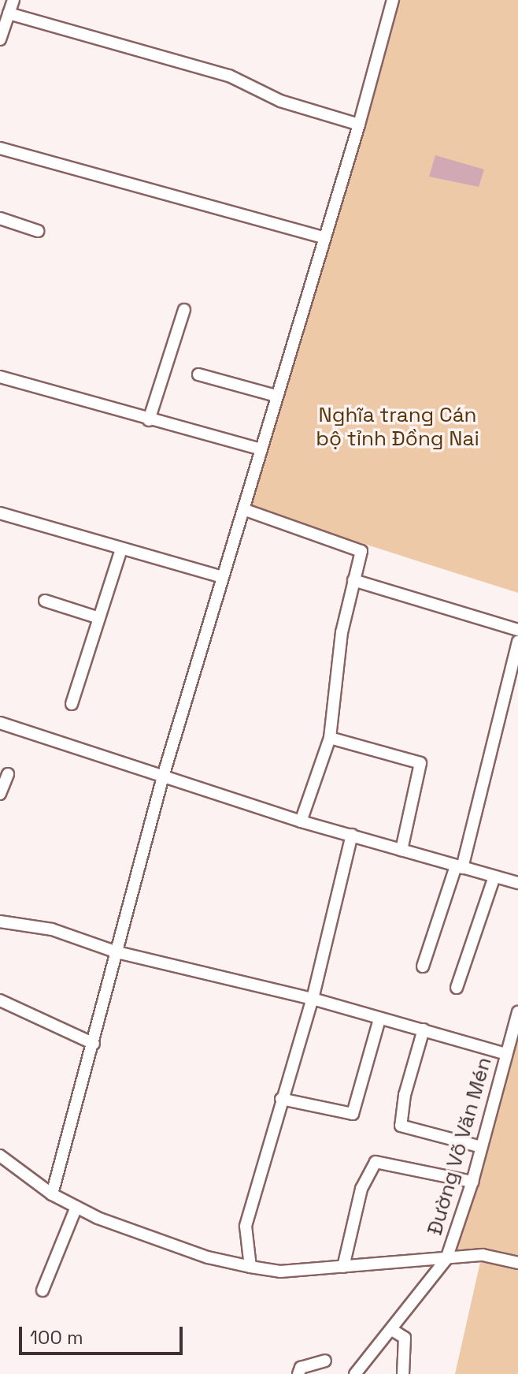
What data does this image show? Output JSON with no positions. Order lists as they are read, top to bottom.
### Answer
{
  "streets": {
    "street": ["Đường Võ Văn Mén"]
  },
  "parks": ["Nghĩa trang Cán bộ tỉnh Đồng Nai"],
  "scale_bar": "100 m"
}
